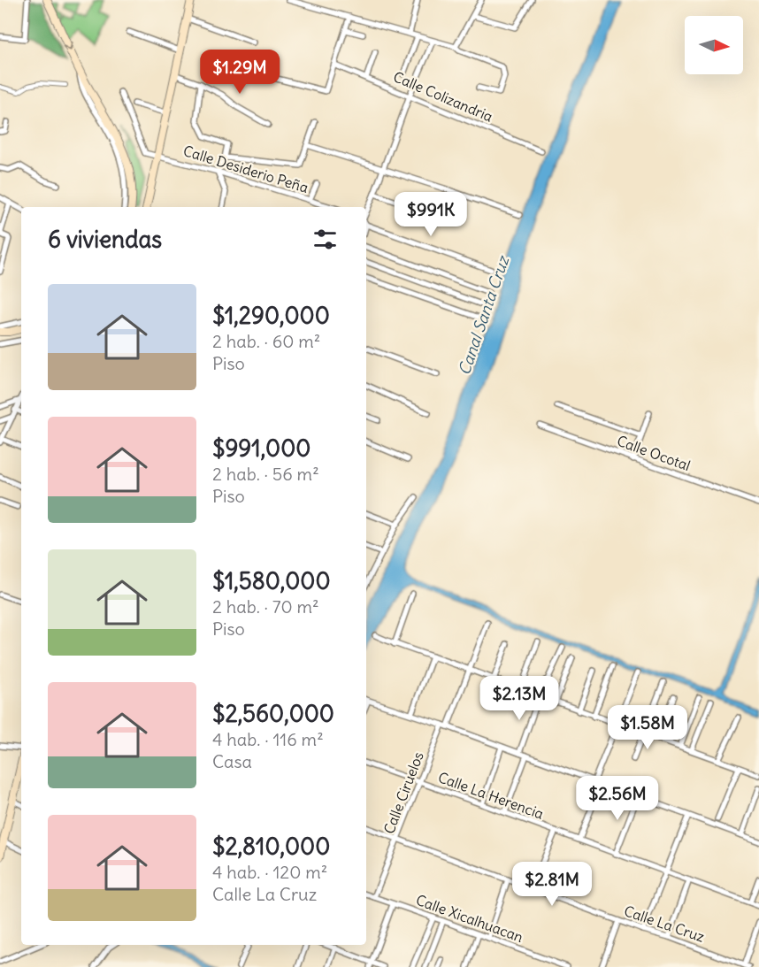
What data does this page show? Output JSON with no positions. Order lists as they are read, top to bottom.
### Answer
{
  "streets": {
    "street": [
      "Calle Colizandria",
      "Calle Desiderio Peña",
      "Calle Ocotal",
      "Calle Ciruelos",
      "Calle La Herencia",
      "Calle Xicalhuacan",
      "Calle La Cruz"
    ]
  },
  "crossings": [
    ["Calle Ciruelos", "Calle La Herencia"],
    ["Calle Ciruelos", "Calle Xicalhuacan"],
    ["Calle Ciruelos", "Calle La Cruz"]
  ],
  "water": ["Canal Santa Cruz"],
  "north": "right",
  "page": {
    "price": [
      "$1.29M",
      "$991K",
      "$2.13M",
      "$1.58M",
      "$2.56M",
      "$2.81M"
    ],
    "heading": "6 viviendas",
    "list": [
      {
        "name": "$1,290,000",
        "note": "2 hab. · 60 m² · Piso"
      },
      {
        "name": "$991,000",
        "note": "2 hab. · 56 m² · Piso"
      },
      {
        "name": "$1,580,000",
        "note": "2 hab. · 70 m² · Piso"
      },
      {
        "name": "$2,560,000",
        "note": "4 hab. · 116 m² · Casa"
      },
      {
        "name": "$2,810,000",
        "note": "4 hab. · 120 m² · Calle La Cruz"
      }
    ]
  }
}
